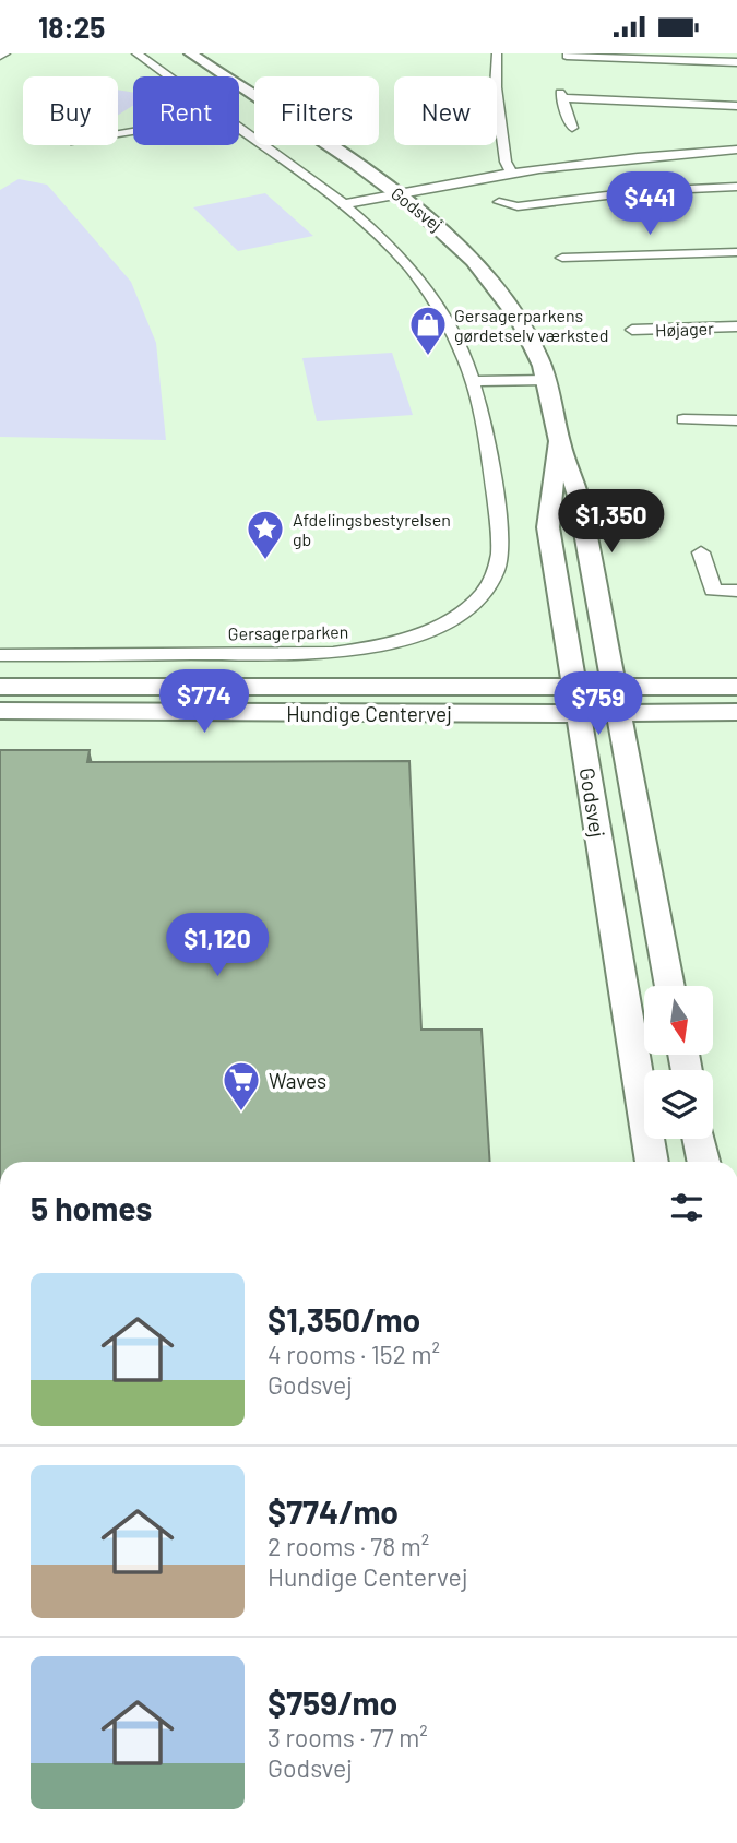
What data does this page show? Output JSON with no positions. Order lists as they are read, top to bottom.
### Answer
{
  "streets": {
    "street": [
      "Godsvej",
      "Højager",
      "Gersagerparken",
      "Hundige Centervej"
    ]
  },
  "crossings": [
    ["Godsvej", "Hundige Centervej"]
  ],
  "places": {
    "shop": ["Gersagerparkens gørdetselv værksted"],
    "place": ["Afdelingsbestyrelsen gb"],
    "supermarket": ["Waves"]
  },
  "north": "bottom",
  "page": {
    "status": "18:25",
    "chip": [
      "Buy",
      "Rent",
      "Filters",
      "New"
    ],
    "price": [
      "$441",
      "$1,350",
      "$774",
      "$759",
      "$1,120"
    ],
    "heading": "5 homes",
    "list": [
      {
        "name": "$1,350/mo",
        "note": "4 rooms · 152 m² · Godsvej"
      },
      {
        "name": "$774/mo",
        "note": "2 rooms · 78 m² · Hundige Centervej"
      },
      {
        "name": "$759/mo",
        "note": "3 rooms · 77 m² · Godsvej"
      }
    ]
  }
}
